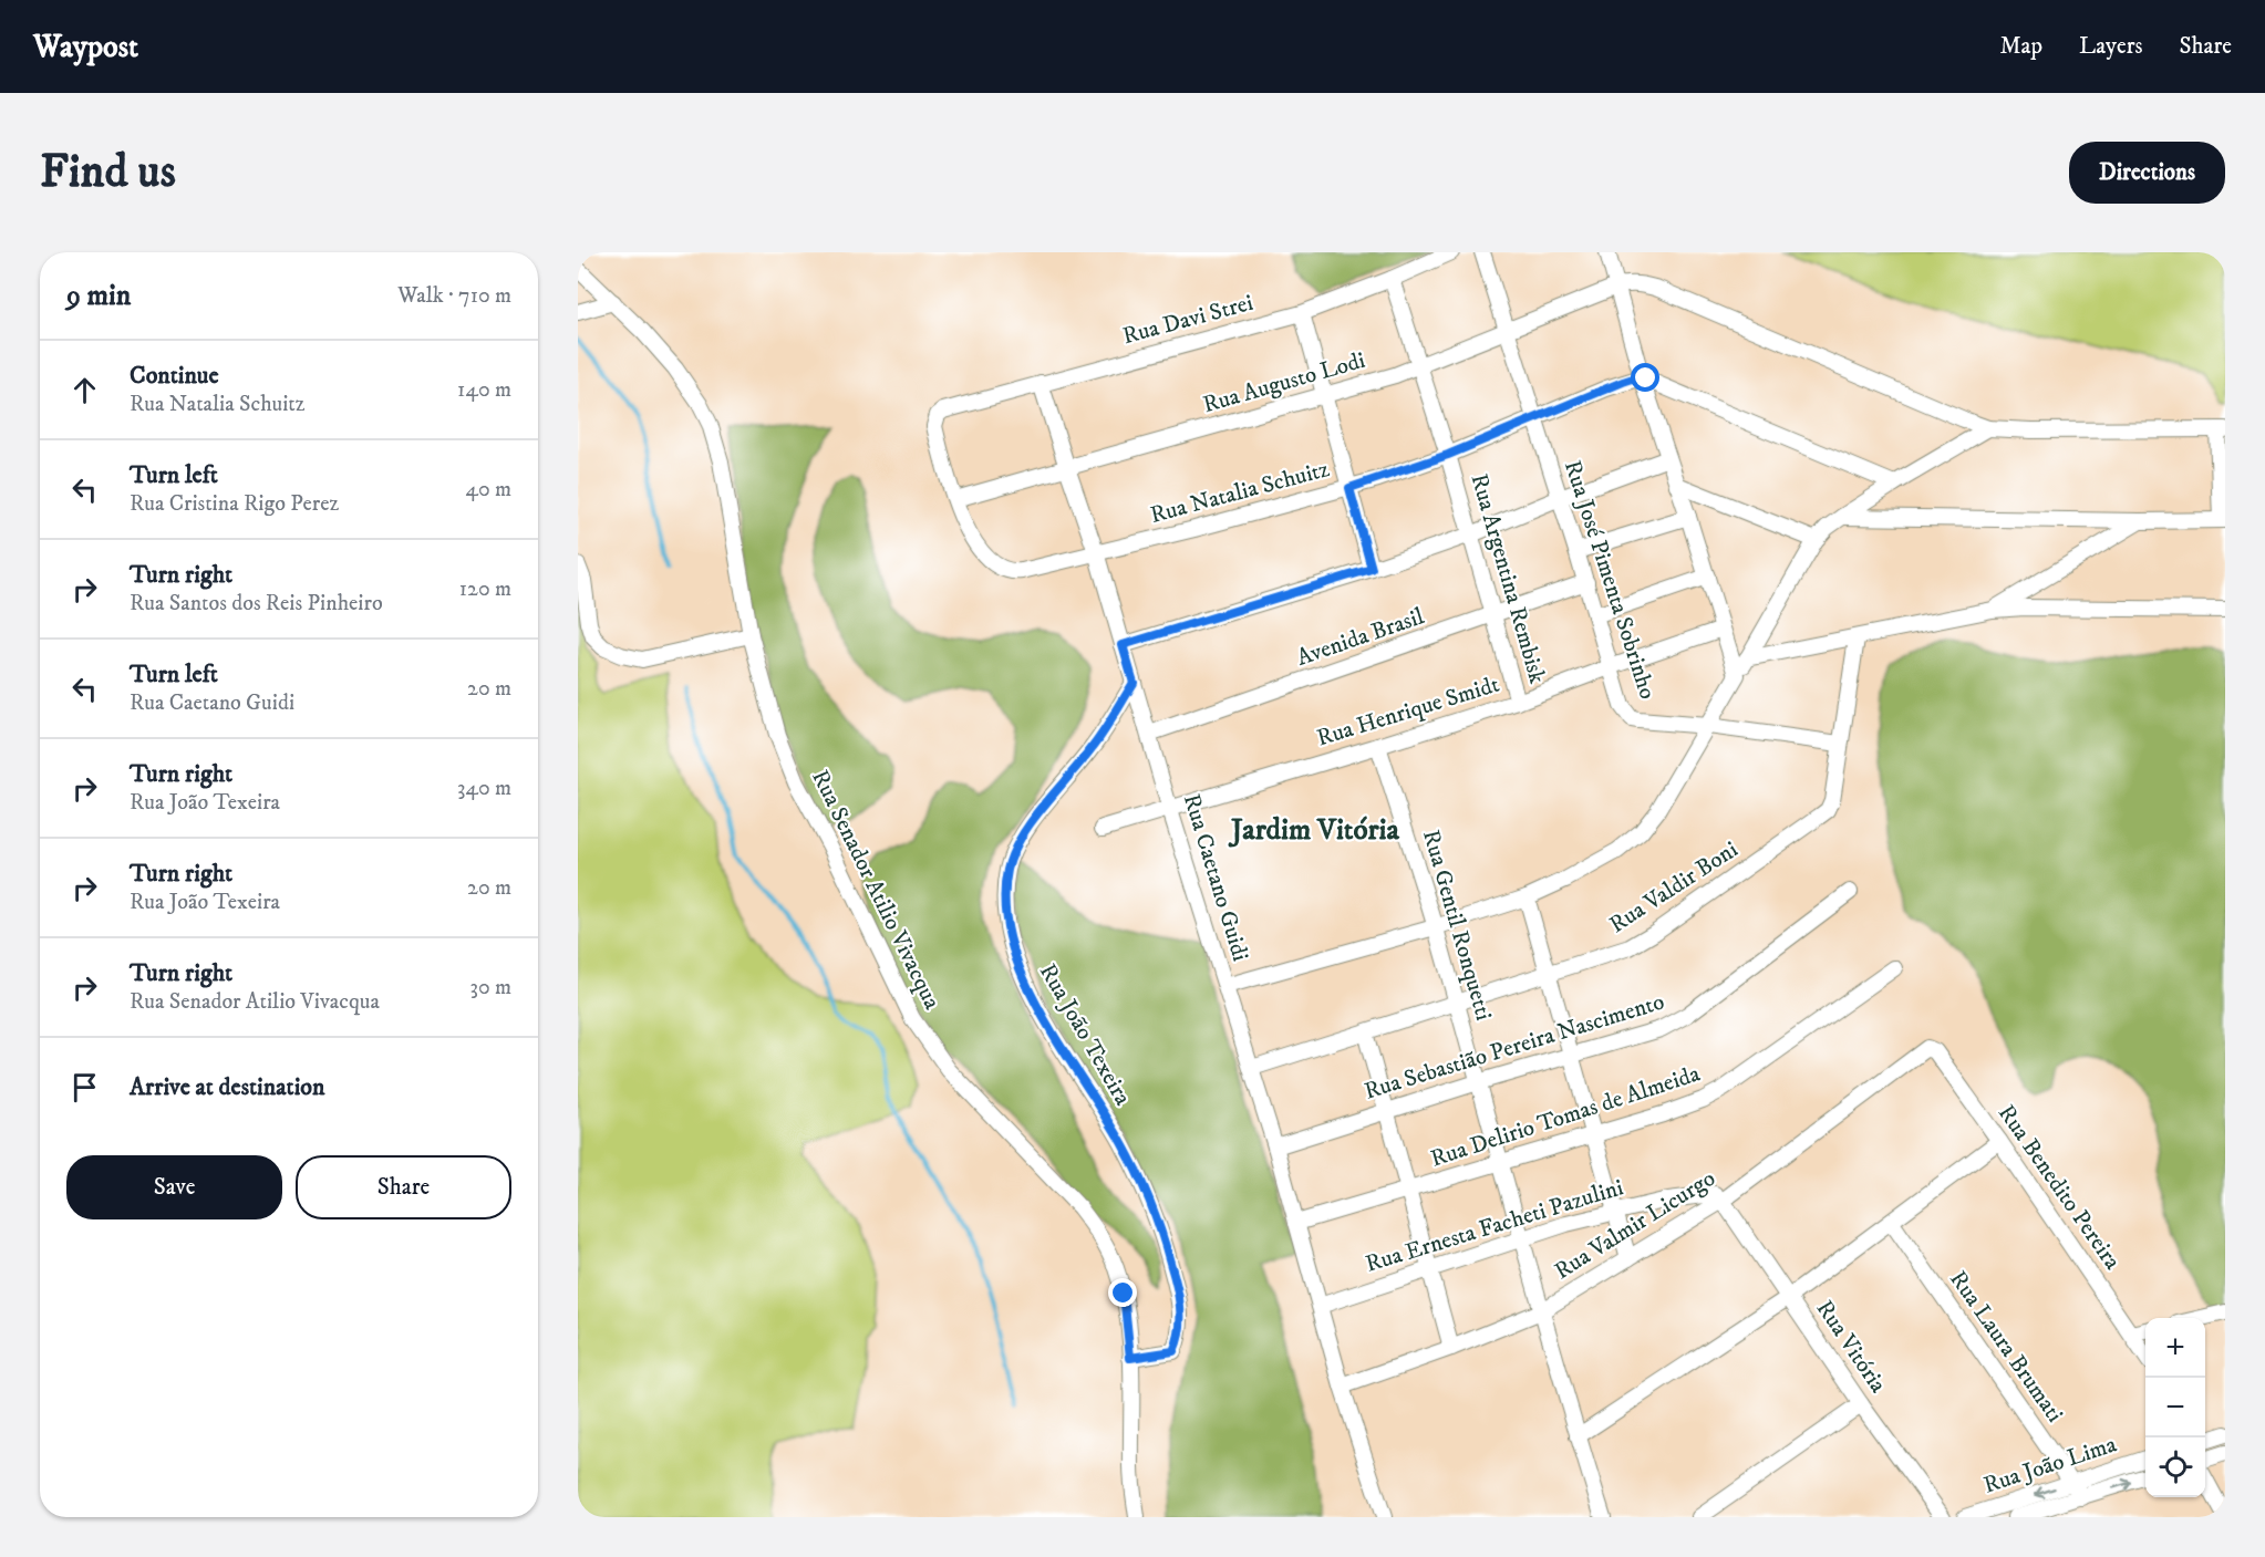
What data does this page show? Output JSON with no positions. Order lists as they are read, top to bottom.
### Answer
{
  "streets": {
    "street": [
      "Rua Davi Strei",
      "Rua Augusto Lodi",
      "Rua Natalia Schuitz",
      "Rua Argentina Rembisk",
      "Rua José Pimenta Sobrinho",
      "Avenida Brasil",
      "Rua Henrique Smidt",
      "Rua Caetano Guidi",
      "Rua Valdir Boni",
      "Rua Senador Atilio Vivacqua",
      "Rua Gentil Ronquetti",
      "Rua João Texeira",
      "Rua Sebastião Pereira Nascimento",
      "Rua Delirio Tomas de Almeida",
      "Rua Benedito Pereira",
      "Rua Valmir Licurgo",
      "Rua Ernesta Facheti Pazulini",
      "Rua Vitória",
      "Rua Laura Brumati",
      "Rua João Lima"
    ]
  },
  "crossings": [
    ["Rua Davi Strei", "Rua Natalia Schuitz"],
    ["Rua Davi Strei", "Rua Argentina Rembisk"],
    ["Rua Davi Strei", "Rua Caetano Guidi"],
    ["Rua Augusto Lodi", "Rua Natalia Schuitz"],
    ["Rua Augusto Lodi", "Rua Argentina Rembisk"],
    ["Rua Augusto Lodi", "Rua José Pimenta Sobrinho"],
    ["Rua Augusto Lodi", "Rua Caetano Guidi"],
    ["Rua Natalia Schuitz", "Rua Argentina Rembisk"],
    ["Rua Natalia Schuitz", "Rua José Pimenta Sobrinho"],
    ["Rua Natalia Schuitz", "Rua Caetano Guidi"],
    ["Rua Argentina Rembisk", "Avenida Brasil"],
    ["Rua Argentina Rembisk", "Rua Henrique Smidt"],
    ["Rua José Pimenta Sobrinho", "Avenida Brasil"],
    ["Rua José Pimenta Sobrinho", "Rua Henrique Smidt"],
    ["Rua José Pimenta Sobrinho", "Rua Valdir Boni"],
    ["Avenida Brasil", "Rua Caetano Guidi"],
    ["Rua Henrique Smidt", "Rua Caetano Guidi"],
    ["Rua Henrique Smidt", "Rua Gentil Ronquetti"],
    ["Rua Caetano Guidi", "Rua Valdir Boni"],
    ["Rua Caetano Guidi", "Rua João Texeira"],
    ["Rua Caetano Guidi", "Rua Sebastião Pereira Nascimento"],
    ["Rua Caetano Guidi", "Rua Delirio Tomas de Almeida"],
    ["Rua Caetano Guidi", "Rua Valmir Licurgo"],
    ["Rua Caetano Guidi", "Rua Ernesta Facheti Pazulini"],
    ["Rua Valdir Boni", "Rua Gentil Ronquetti"],
    ["Rua Senador Atilio Vivacqua", "Rua João Texeira"],
    ["Rua Gentil Ronquetti", "Rua Sebastião Pereira Nascimento"],
    ["Rua Gentil Ronquetti", "Rua Delirio Tomas de Almeida"],
    ["Rua Gentil Ronquetti", "Rua Valmir Licurgo"],
    ["Rua Gentil Ronquetti", "Rua Ernesta Facheti Pazulini"],
    ["Rua Benedito Pereira", "Rua Valmir Licurgo"],
    ["Rua Valmir Licurgo", "Rua Ernesta Facheti Pazulini"],
    ["Rua Valmir Licurgo", "Rua Vitória"],
    ["Rua Ernesta Facheti Pazulini", "Rua Vitória"],
    ["Rua Laura Brumati", "Rua João Lima"]
  ],
  "districts": ["Jardim Vitória"],
  "page": {
    "header": "Waypost",
    "nav": ["Map", "Layers", "Share"],
    "buttons": [
      "Directions",
      ["Save", "Share"]
    ],
    "title": "Find us",
    "heading": ["9 min", "Walk · 710 m"],
    "list": [
      ["Continue", "Rua Natalia Schuitz", "140 m"],
      ["Turn left", "Rua Cristina Rigo Perez", "40 m"],
      ["Turn right", "Rua Santos dos Reis Pinheiro", "120 m"],
      ["Turn left", "Rua Caetano Guidi", "20 m"],
      ["Turn right", "Rua João Texeira", "340 m"],
      ["Turn right", "Rua João Texeira", "20 m"],
      ["Turn right", "Rua Senador Atilio Vivacqua", "30 m"],
      "Arrive at destination"
    ],
    "map_buttons": ["+", "−"]
  }
}
